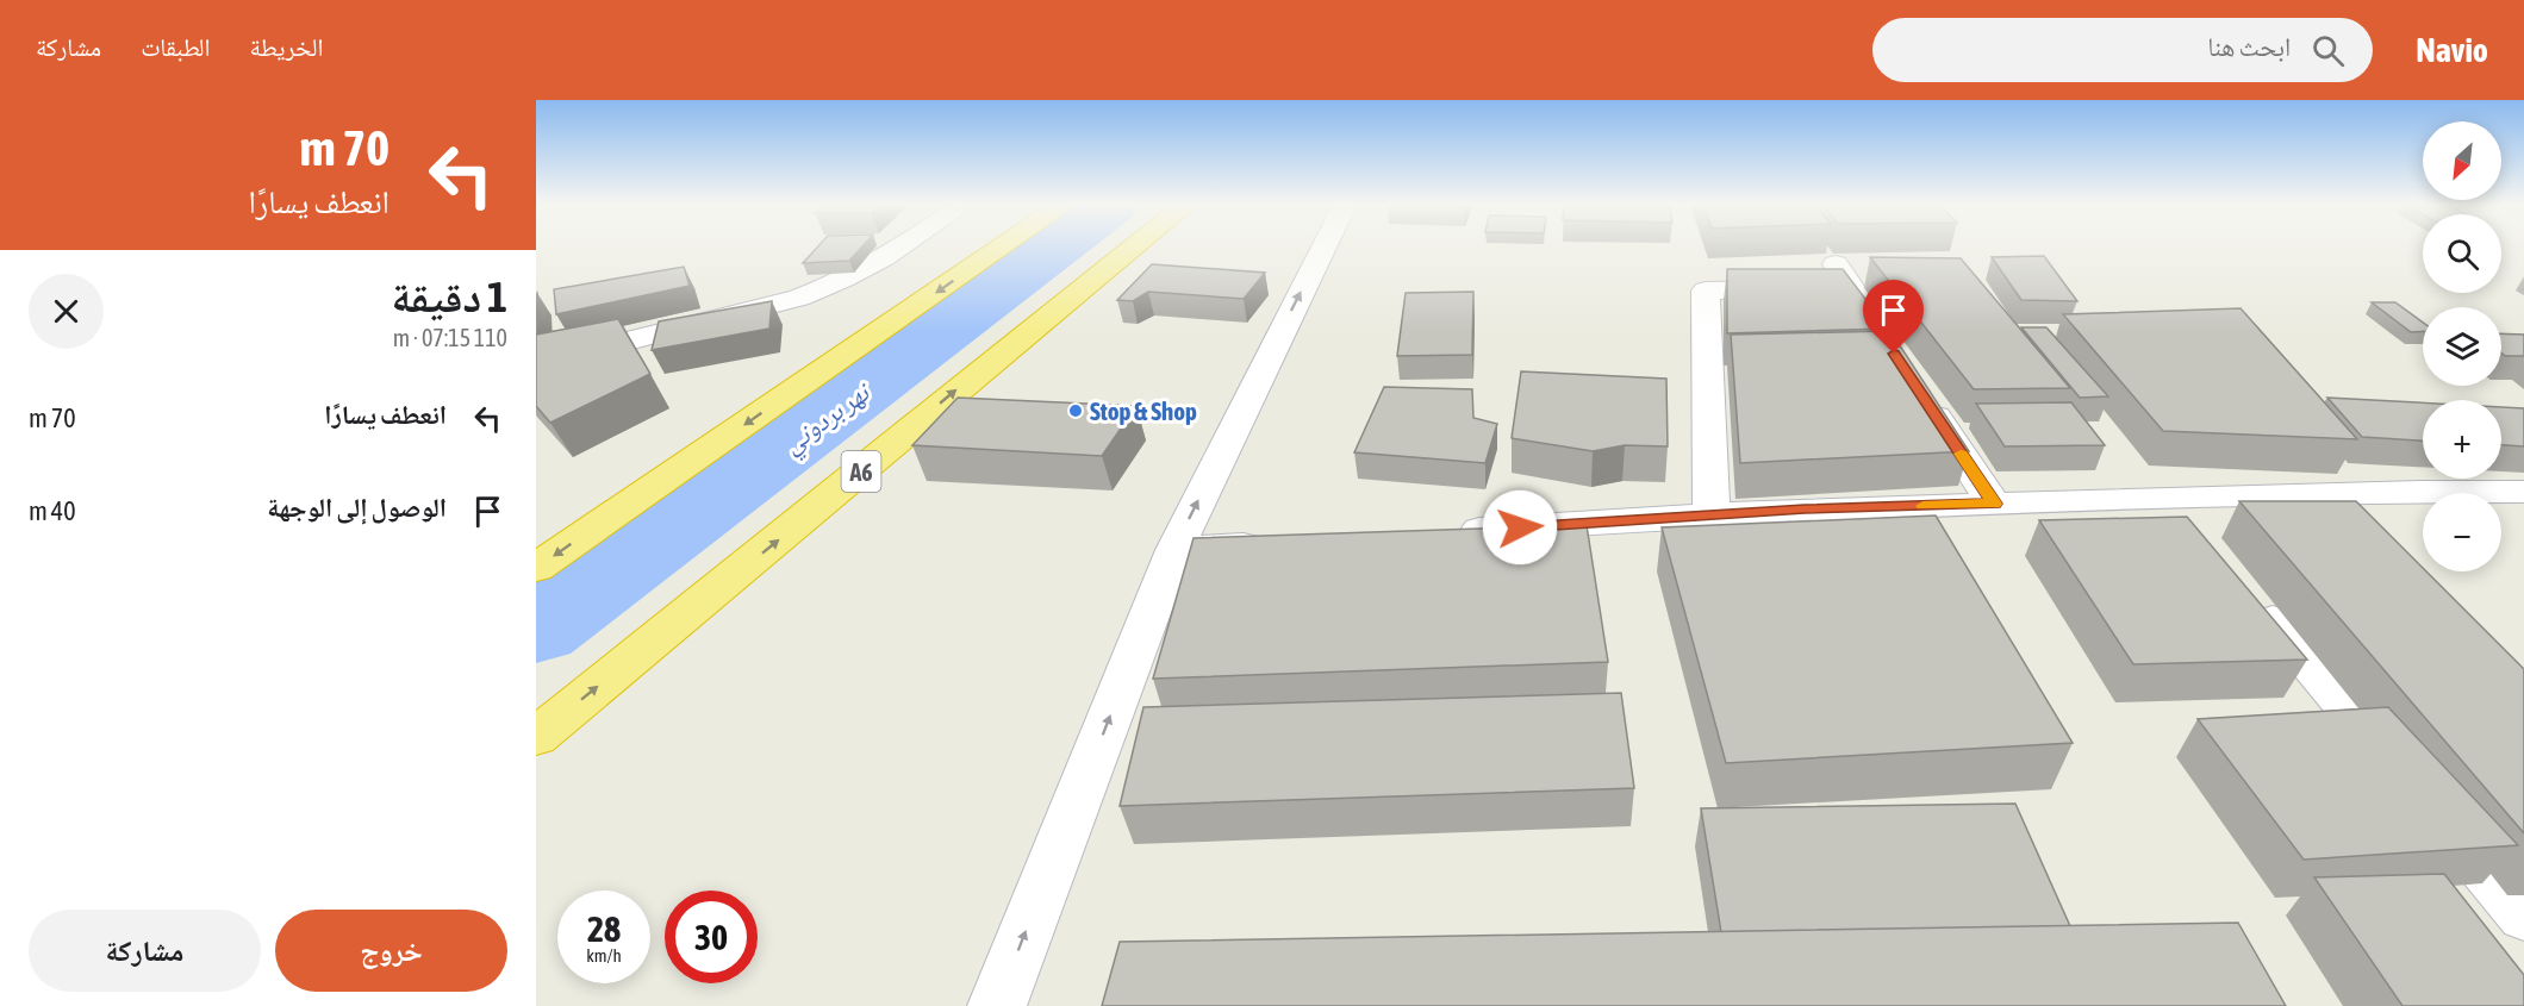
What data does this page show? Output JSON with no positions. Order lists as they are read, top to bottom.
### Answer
{
  "streets": {
    "highway": ["A6"]
  },
  "water": ["نهر بردوني"],
  "places": ["Stop & Shop"],
  "north": "bottom left",
  "page": {
    "header": "Navio",
    "search": "ابحث هنا",
    "nav": ["الخريطة", "الطبقات", "مشاركة"],
    "turn": ["70 m", "انعطف يسارًا"],
    "map_buttons": ["+", "−"],
    "heading": ["1 دقيقة", "110 m · 07:15"],
    "list": [
      {
        "name": "انعطف يسارًا",
        "value": "70 m"
      },
      {
        "name": "الوصول إلى الوجهة",
        "value": "40 m"
      }
    ],
    "speed": "28 km/h",
    "limit": "30",
    "buttons": ["خروج", "مشاركة"]
  }
}
